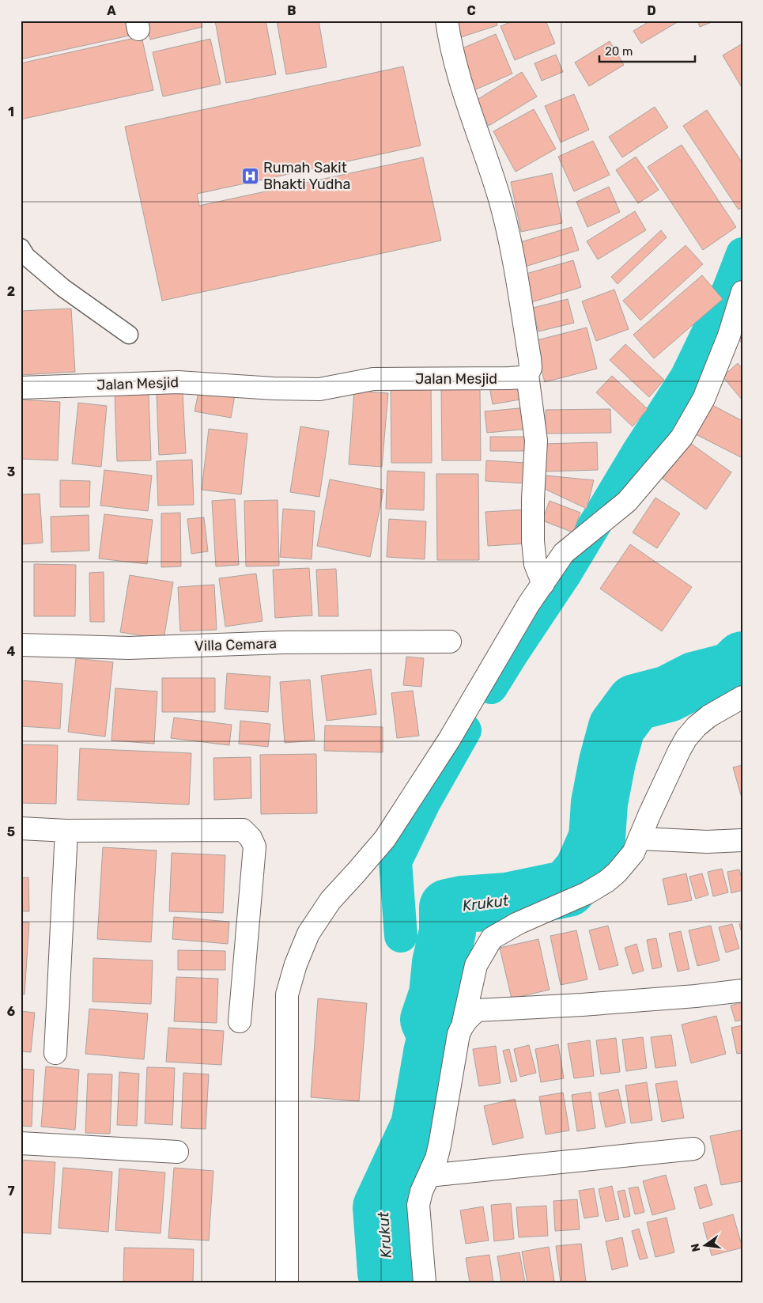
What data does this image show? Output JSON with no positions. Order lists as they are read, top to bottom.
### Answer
{
  "streets": {
    "street": ["Jalan Mesjid", "Villa Cemara"]
  },
  "water": ["Krukut"],
  "places": {
    "hospital": ["Rumah Sakit Bhakti Yudha"]
  },
  "scale_bar": "20 m",
  "north": "left",
  "grid": {
    "columns": [
      "A",
      "B",
      "C",
      "D"
    ],
    "rows": [
      "1",
      "2",
      "3",
      "4",
      "5",
      "6",
      "7"
    ]
  }
}
